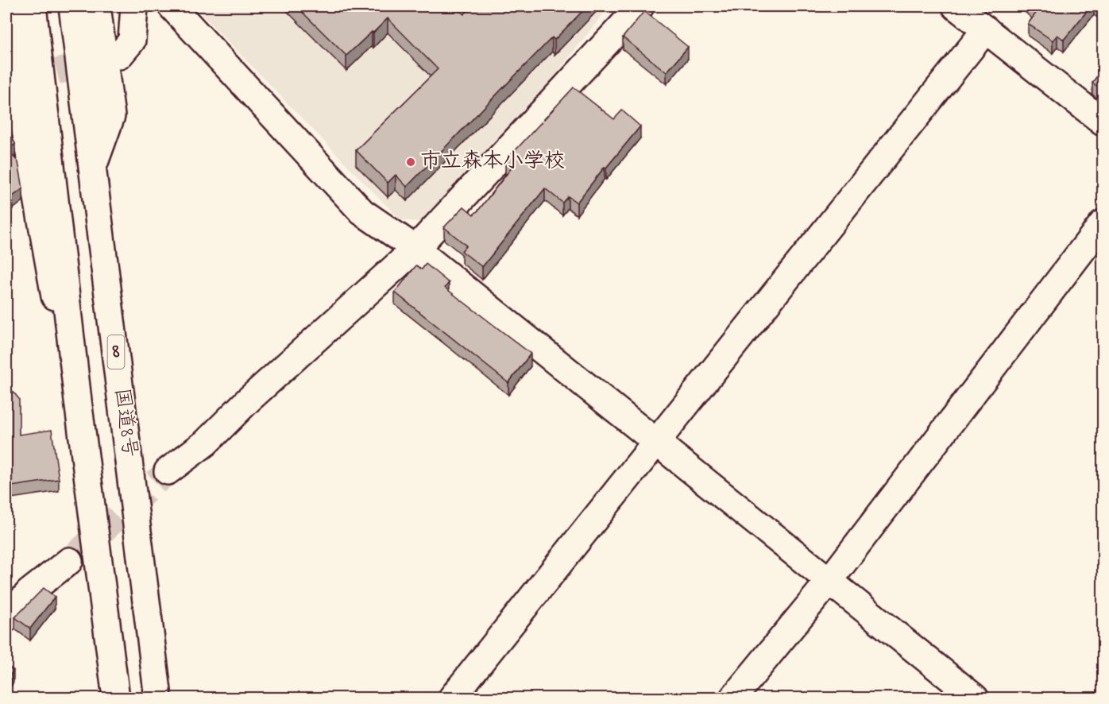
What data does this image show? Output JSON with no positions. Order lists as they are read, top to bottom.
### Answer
{
  "streets": {
    "main road": ["8", "国道8号"]
  },
  "places": ["市立森本小学校"]
}
